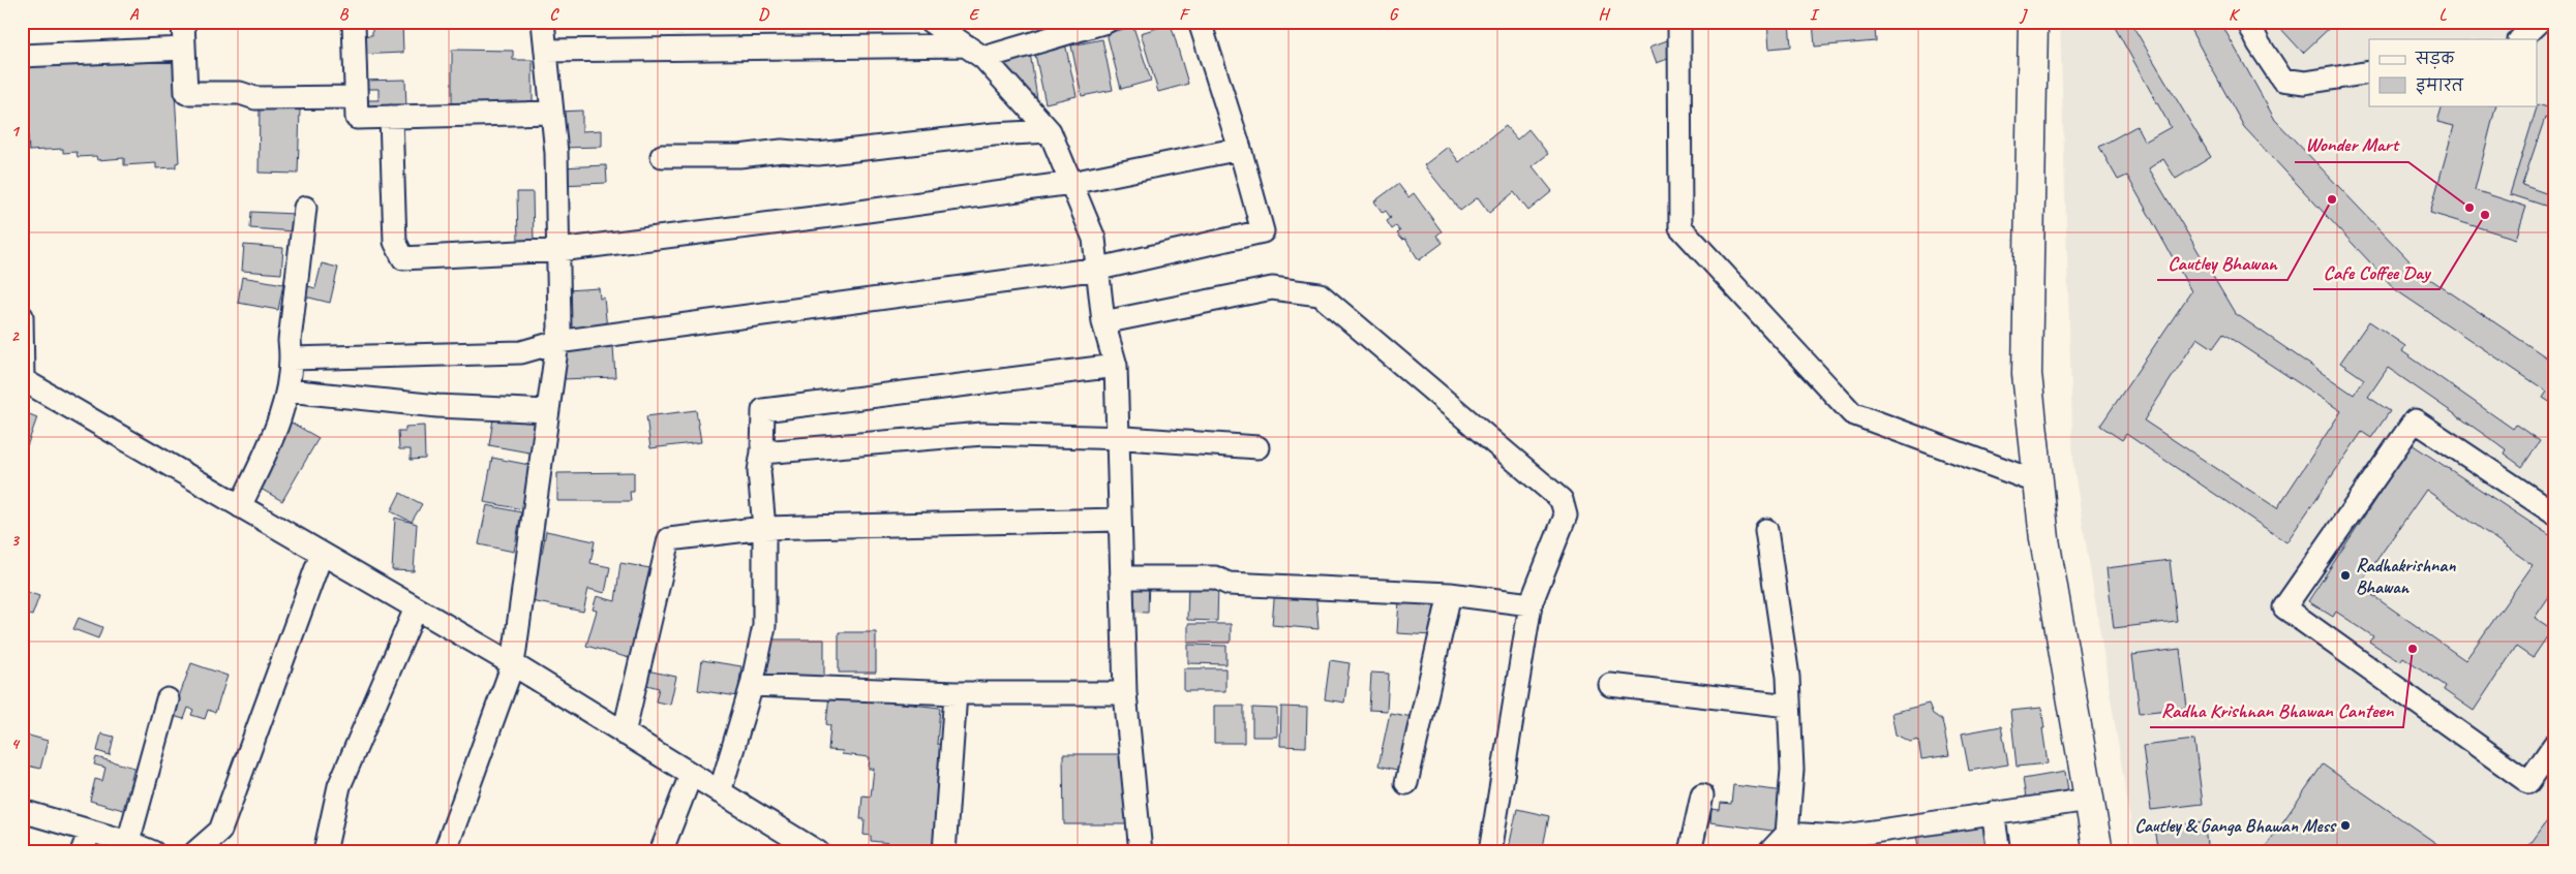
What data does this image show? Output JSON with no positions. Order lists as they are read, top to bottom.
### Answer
{
  "places": [
    "Cautley Bhawan",
    "Wonder Mart",
    "Cafe Coffee Day",
    "Radhakrishnan Bhawan",
    "Radha Krishnan Bhawan Canteen",
    "Cautley & Ganga Bhawan Mess"
  ],
  "legend": ["सड़क", "इमारत"],
  "grid": {
    "columns": [
      "A",
      "B",
      "C",
      "D",
      "E",
      "F",
      "G",
      "H",
      "I",
      "J",
      "K",
      "L"
    ],
    "rows": [
      "1",
      "2",
      "3",
      "4"
    ]
  }
}
